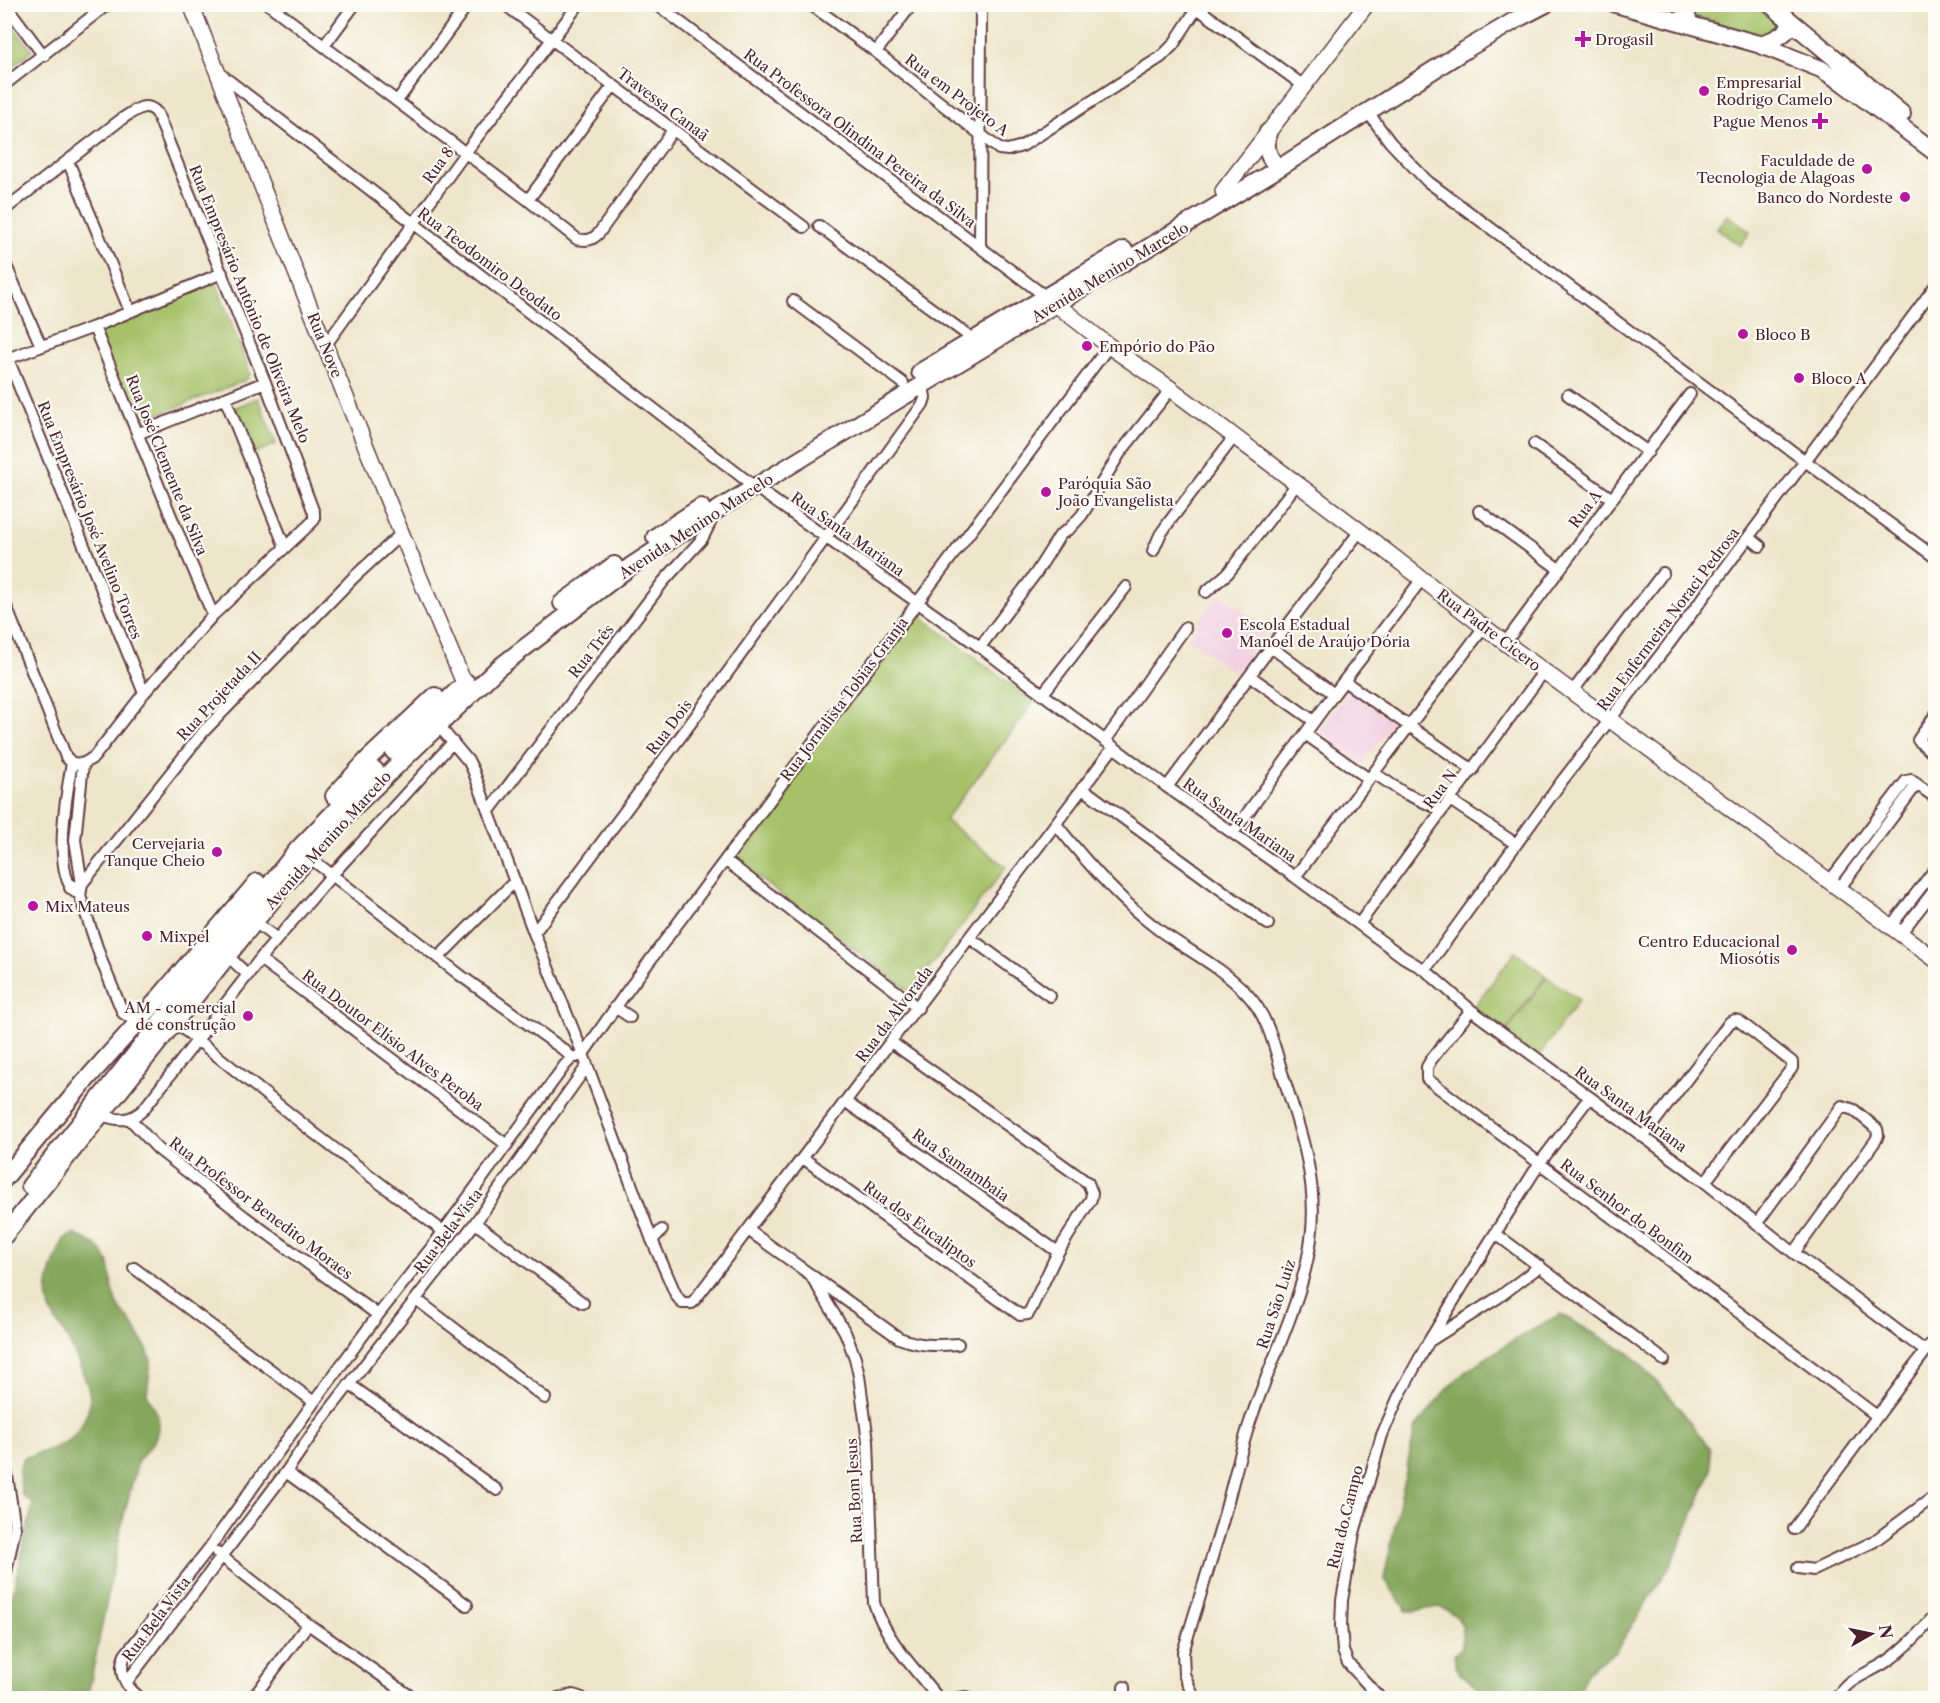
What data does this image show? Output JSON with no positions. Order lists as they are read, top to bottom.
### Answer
{
  "streets": {
    "main road": ["Avenida Menino Marcelo"],
    "street": [
      "Rua em Projeto A",
      "Travessa Canaã",
      "Rua Professora Olindina Pereira da Silva",
      "Rua 8",
      "Rua Teodomiro Deodato",
      "Rua Empresário Antônio de Oliveira Melo",
      "Rua Nove",
      "Rua José Clemente da Silva",
      "Rua A",
      "Rua Empresário José Avelino Torres",
      "Rua Santa Mariana",
      "Rua Enfermeira Noraci Pedrosa",
      "Rua Padre Cícero",
      "Rua Três",
      "Rua Projetada II",
      "Rua Jornalista Tobias Granja",
      "Rua Dois",
      "Rua N",
      "Rua da Alvorada",
      "Rua Doutor Elísio Alves Peroba",
      "Rua Samambaia",
      "Rua Professor Benedito Moraes",
      "Rua Senhor do Bonfim",
      "Rua dos Eucaliptos",
      "Rua Bela Vista",
      "Rua São Luiz",
      "Rua Bom Jesus",
      "Rua do Campo"
    ]
  },
  "crossings": [
    ["Travessa Canaã", "Rua 8"],
    ["Rua Professora Olindina Pereira da Silva", "Avenida Menino Marcelo"],
    ["Rua Professora Olindina Pereira da Silva", "Rua Padre Cícero"],
    ["Rua 8", "Rua Teodomiro Deodato"],
    ["Rua 8", "Rua Nove"],
    ["Rua Teodomiro Deodato", "Avenida Menino Marcelo"],
    ["Rua Teodomiro Deodato", "Rua Nove"],
    ["Rua Teodomiro Deodato", "Rua Santa Mariana"],
    ["Avenida Menino Marcelo", "Rua Nove"],
    ["Avenida Menino Marcelo", "Rua Santa Mariana"],
    ["Avenida Menino Marcelo", "Rua Padre Cícero"],
    ["Avenida Menino Marcelo", "Rua Três"],
    ["Rua Nove", "Rua Projetada II"],
    ["Rua A", "Rua Padre Cícero"],
    ["Rua Santa Mariana", "Rua Enfermeira Noraci Pedrosa"],
    ["Rua Santa Mariana", "Rua Jornalista Tobias Granja"],
    ["Rua Santa Mariana", "Rua Dois"],
    ["Rua Santa Mariana", "Rua N"],
    ["Rua Santa Mariana", "Rua da Alvorada"],
    ["Rua Santa Mariana", "Rua Senhor do Bonfim"],
    ["Rua Santa Mariana", "Rua do Campo"],
    ["Rua Enfermeira Noraci Pedrosa", "Rua Padre Cícero"],
    ["Rua Padre Cícero", "Rua Jornalista Tobias Granja"],
    ["Rua Padre Cícero", "Rua N"],
    ["Rua Jornalista Tobias Granja", "Rua Bela Vista"],
    ["Rua da Alvorada", "Rua Samambaia"],
    ["Rua da Alvorada", "Rua dos Eucaliptos"],
    ["Rua da Alvorada", "Rua São Luiz"],
    ["Rua Doutor Elísio Alves Peroba", "Rua Bela Vista"],
    ["Rua Samambaia", "Rua dos Eucaliptos"],
    ["Rua Professor Benedito Moraes", "Rua Bela Vista"],
    ["Rua Senhor do Bonfim", "Rua do Campo"]
  ],
  "places": {
    "health": ["Drogasil", "Pague Menos"],
    "other": [
      "Empresarial Rodrigo Camelo",
      "Faculdade de Tecnologia de Alagoas",
      "Banco do Nordeste",
      "Bloco B",
      "Empório do Pão",
      "Bloco A",
      "Paróquia São João Evangelista",
      "Escola Estadual Manoel de Araújo Dória",
      "Cervejaria Tanque Cheio",
      "Mix Mateus",
      "Mixpel",
      "Centro Educacional Miosótis",
      "AM - comercial de construção"
    ]
  },
  "north": "right"
}
